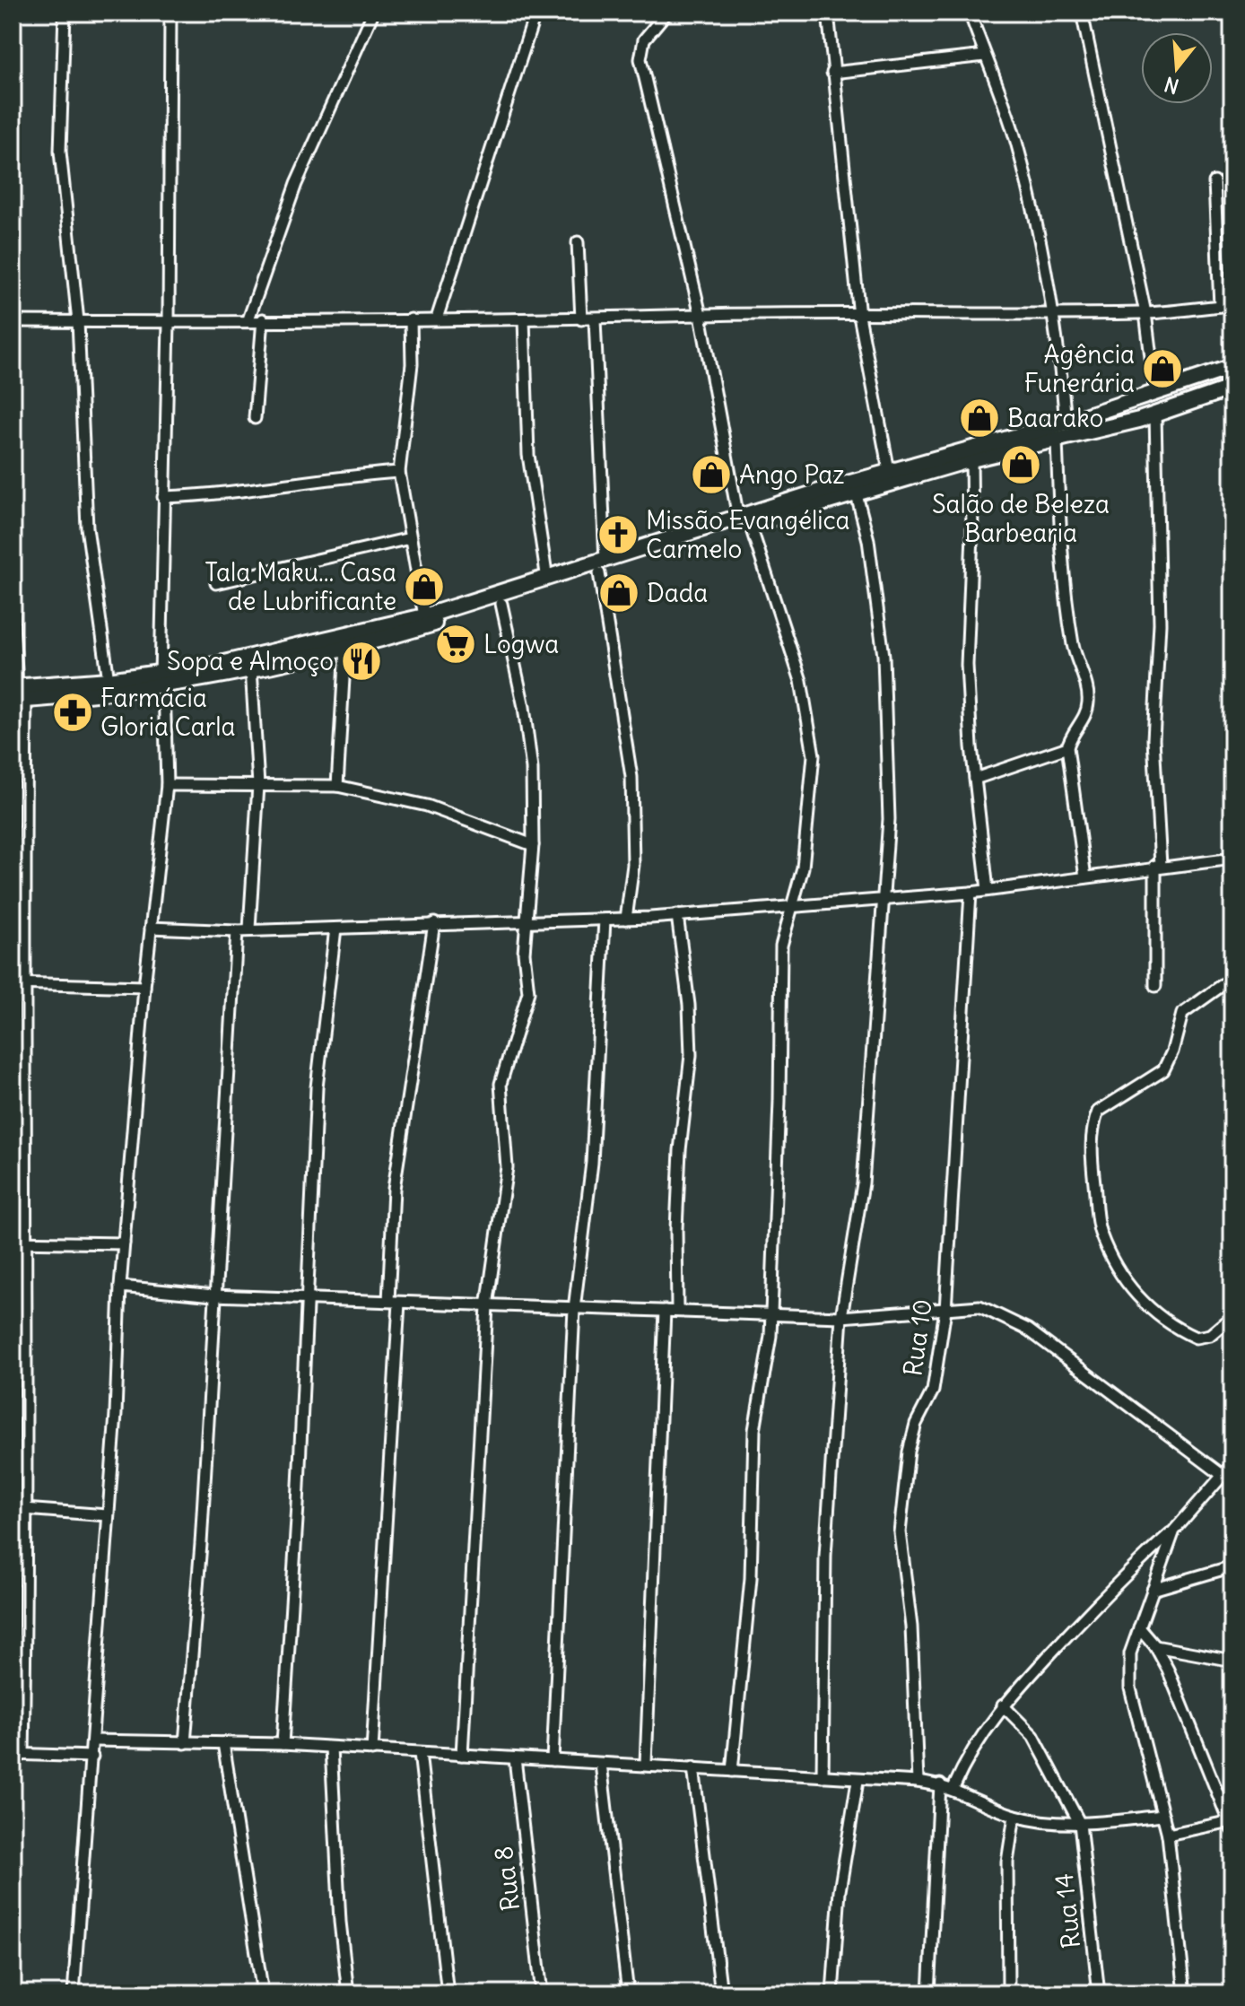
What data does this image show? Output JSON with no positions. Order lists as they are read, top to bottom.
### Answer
{
  "streets": {
    "street": ["Rua 10", "Rua 8", "Rua 14"]
  },
  "places": {
    "shop": [
      "Agência Funerária",
      "Baarako",
      "Salão de Beleza Barbearia",
      "Ango Paz",
      "Tala Maku... Casa de Lubrificante",
      "Dada"
    ],
    "church": ["Missão Evangélica Carmelo"],
    "supermarket": ["Logwa"],
    "restaurant": ["Sopa e Almoço"],
    "pharmacy": ["Farmácia Gloria Carla"]
  },
  "north": "bottom"
}
